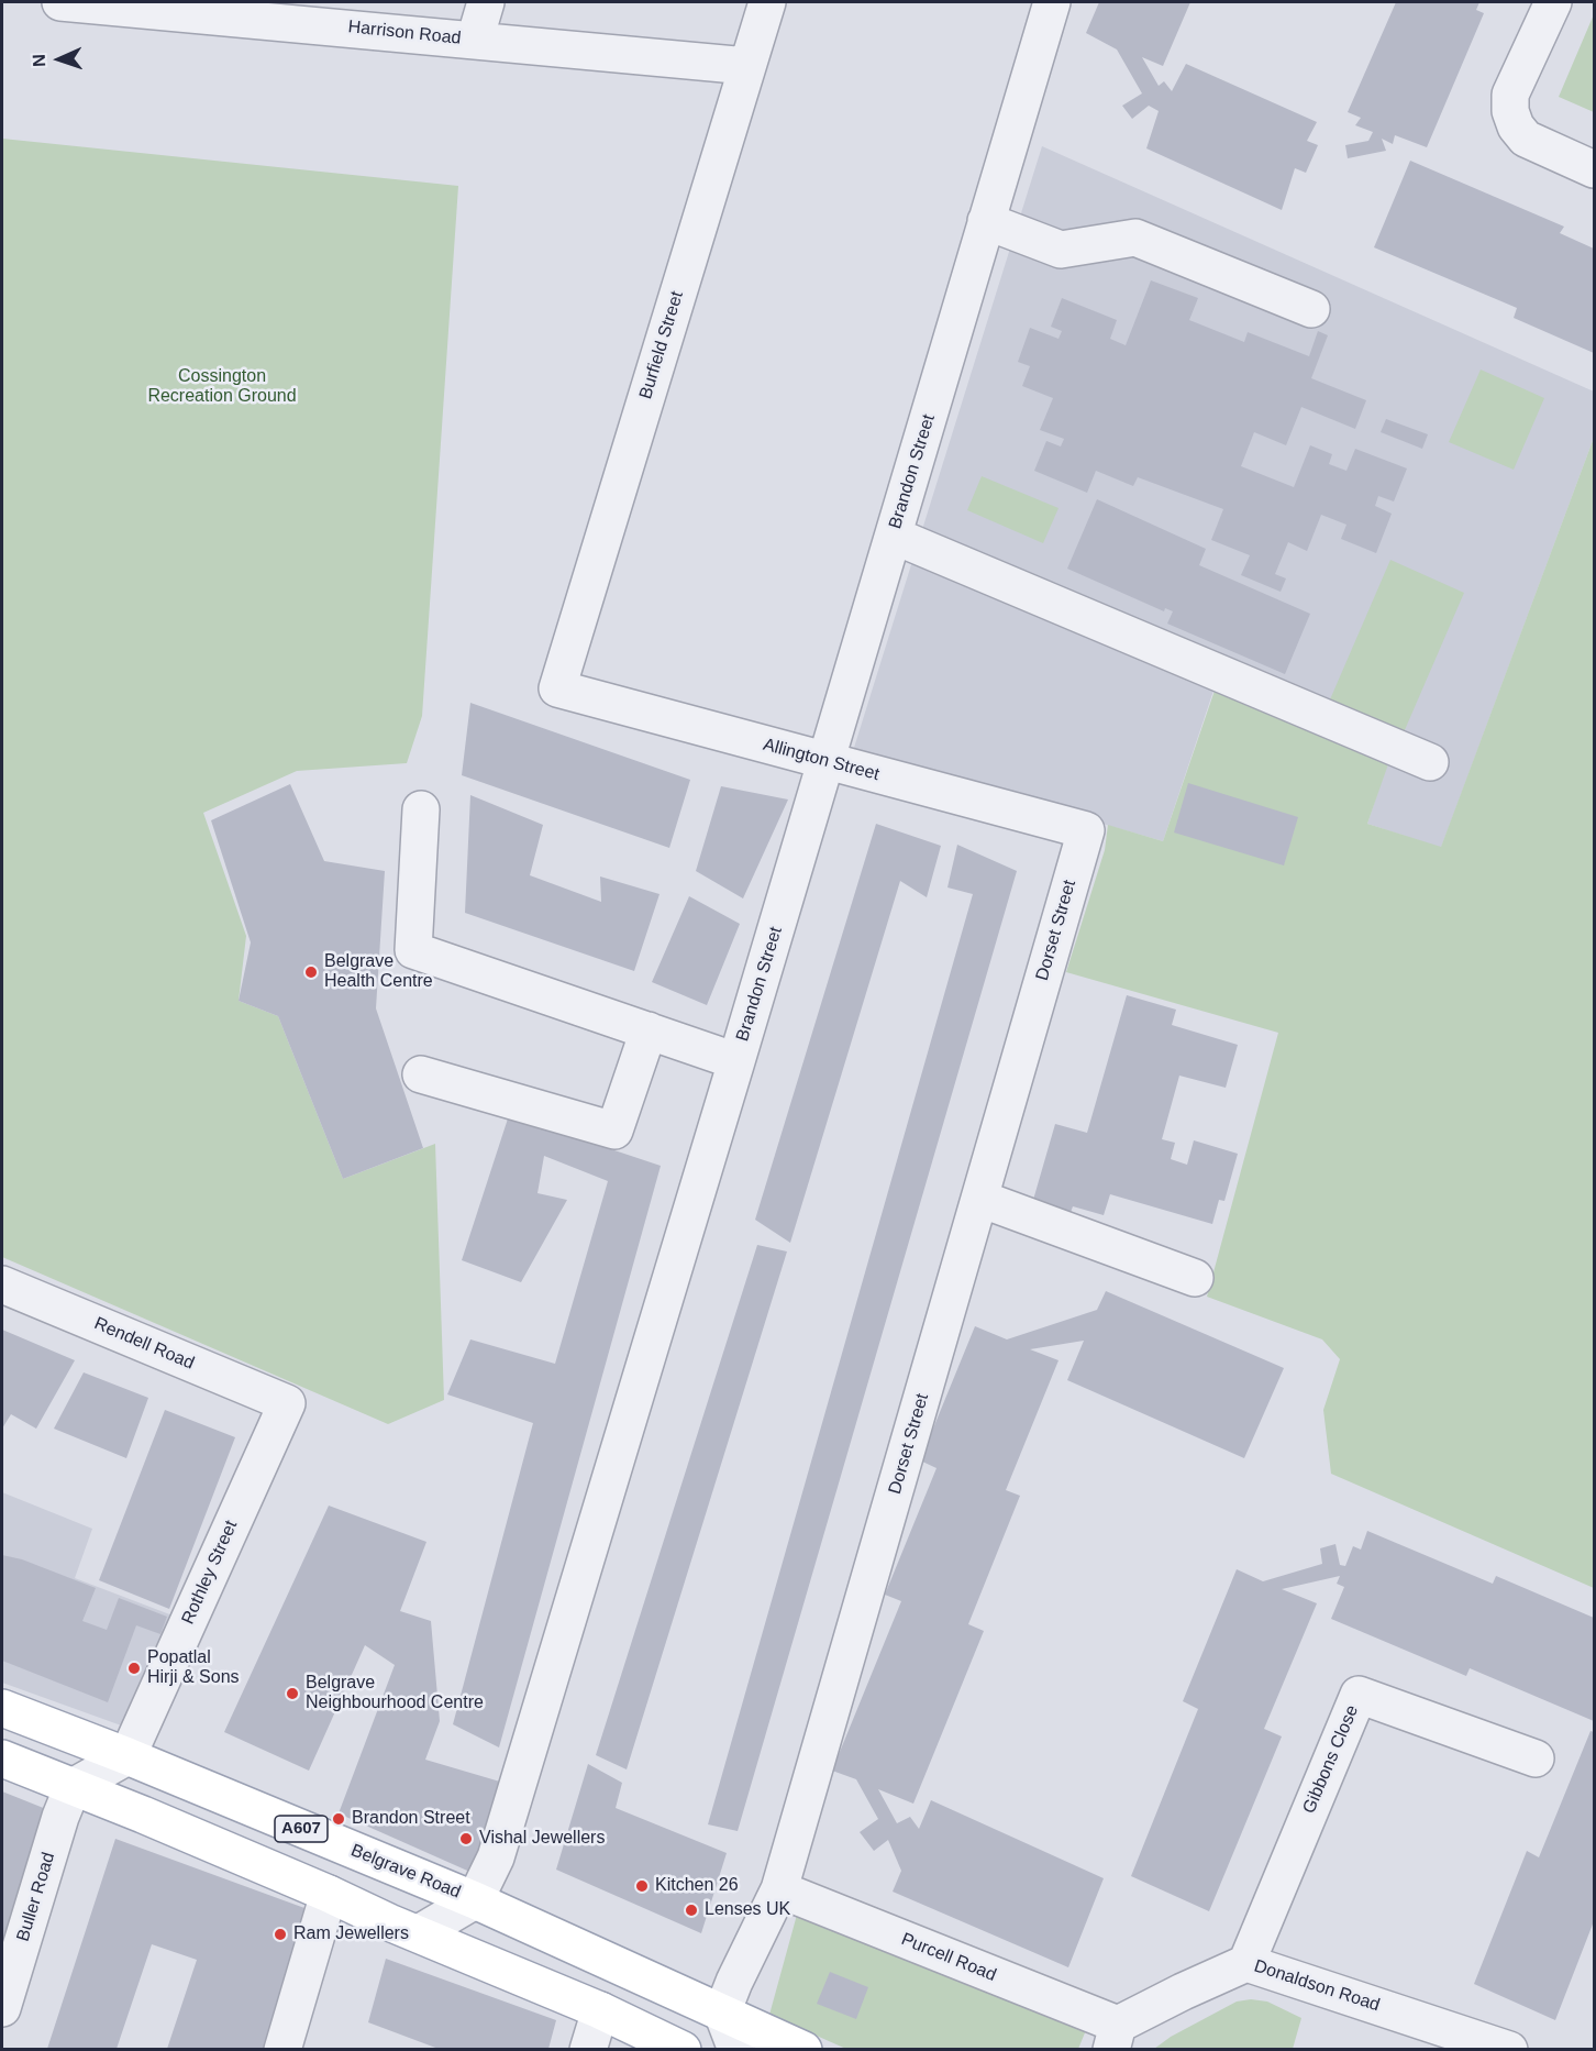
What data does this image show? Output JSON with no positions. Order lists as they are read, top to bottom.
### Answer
{
  "streets": {
    "main road": ["A607", "Belgrave Road"],
    "street": [
      "Harrison Road",
      "Burfield Street",
      "Brandon Street",
      "Allington Street",
      "Dorset Street",
      "Rendell Road",
      "Rothley Street",
      "Gibbons Close",
      "Buller Road",
      "Purcell Road",
      "Donaldson Road"
    ]
  },
  "crossings": [
    ["Harrison Road", "Burfield Street"],
    ["Burfield Street", "Allington Street"],
    ["Brandon Street", "Allington Street"],
    ["Brandon Street", "Belgrave Road"],
    ["Allington Street", "Dorset Street"],
    ["Dorset Street", "Belgrave Road"],
    ["Dorset Street", "Purcell Road"],
    ["Rendell Road", "Rothley Street"],
    ["Rothley Street", "Belgrave Road"],
    ["Gibbons Close", "Donaldson Road"],
    ["A607", "Buller Road"],
    ["Purcell Road", "Donaldson Road"]
  ],
  "parks": ["Cossington Recreation Ground"],
  "places": [
    "Belgrave Health Centre",
    "Popatlal Hirji & Sons",
    "Belgrave Neighbourhood Centre",
    "Brandon Street",
    "Vishal Jewellers",
    "Kitchen 26",
    "Lenses UK",
    "Ram Jewellers"
  ],
  "north": "left"
}
